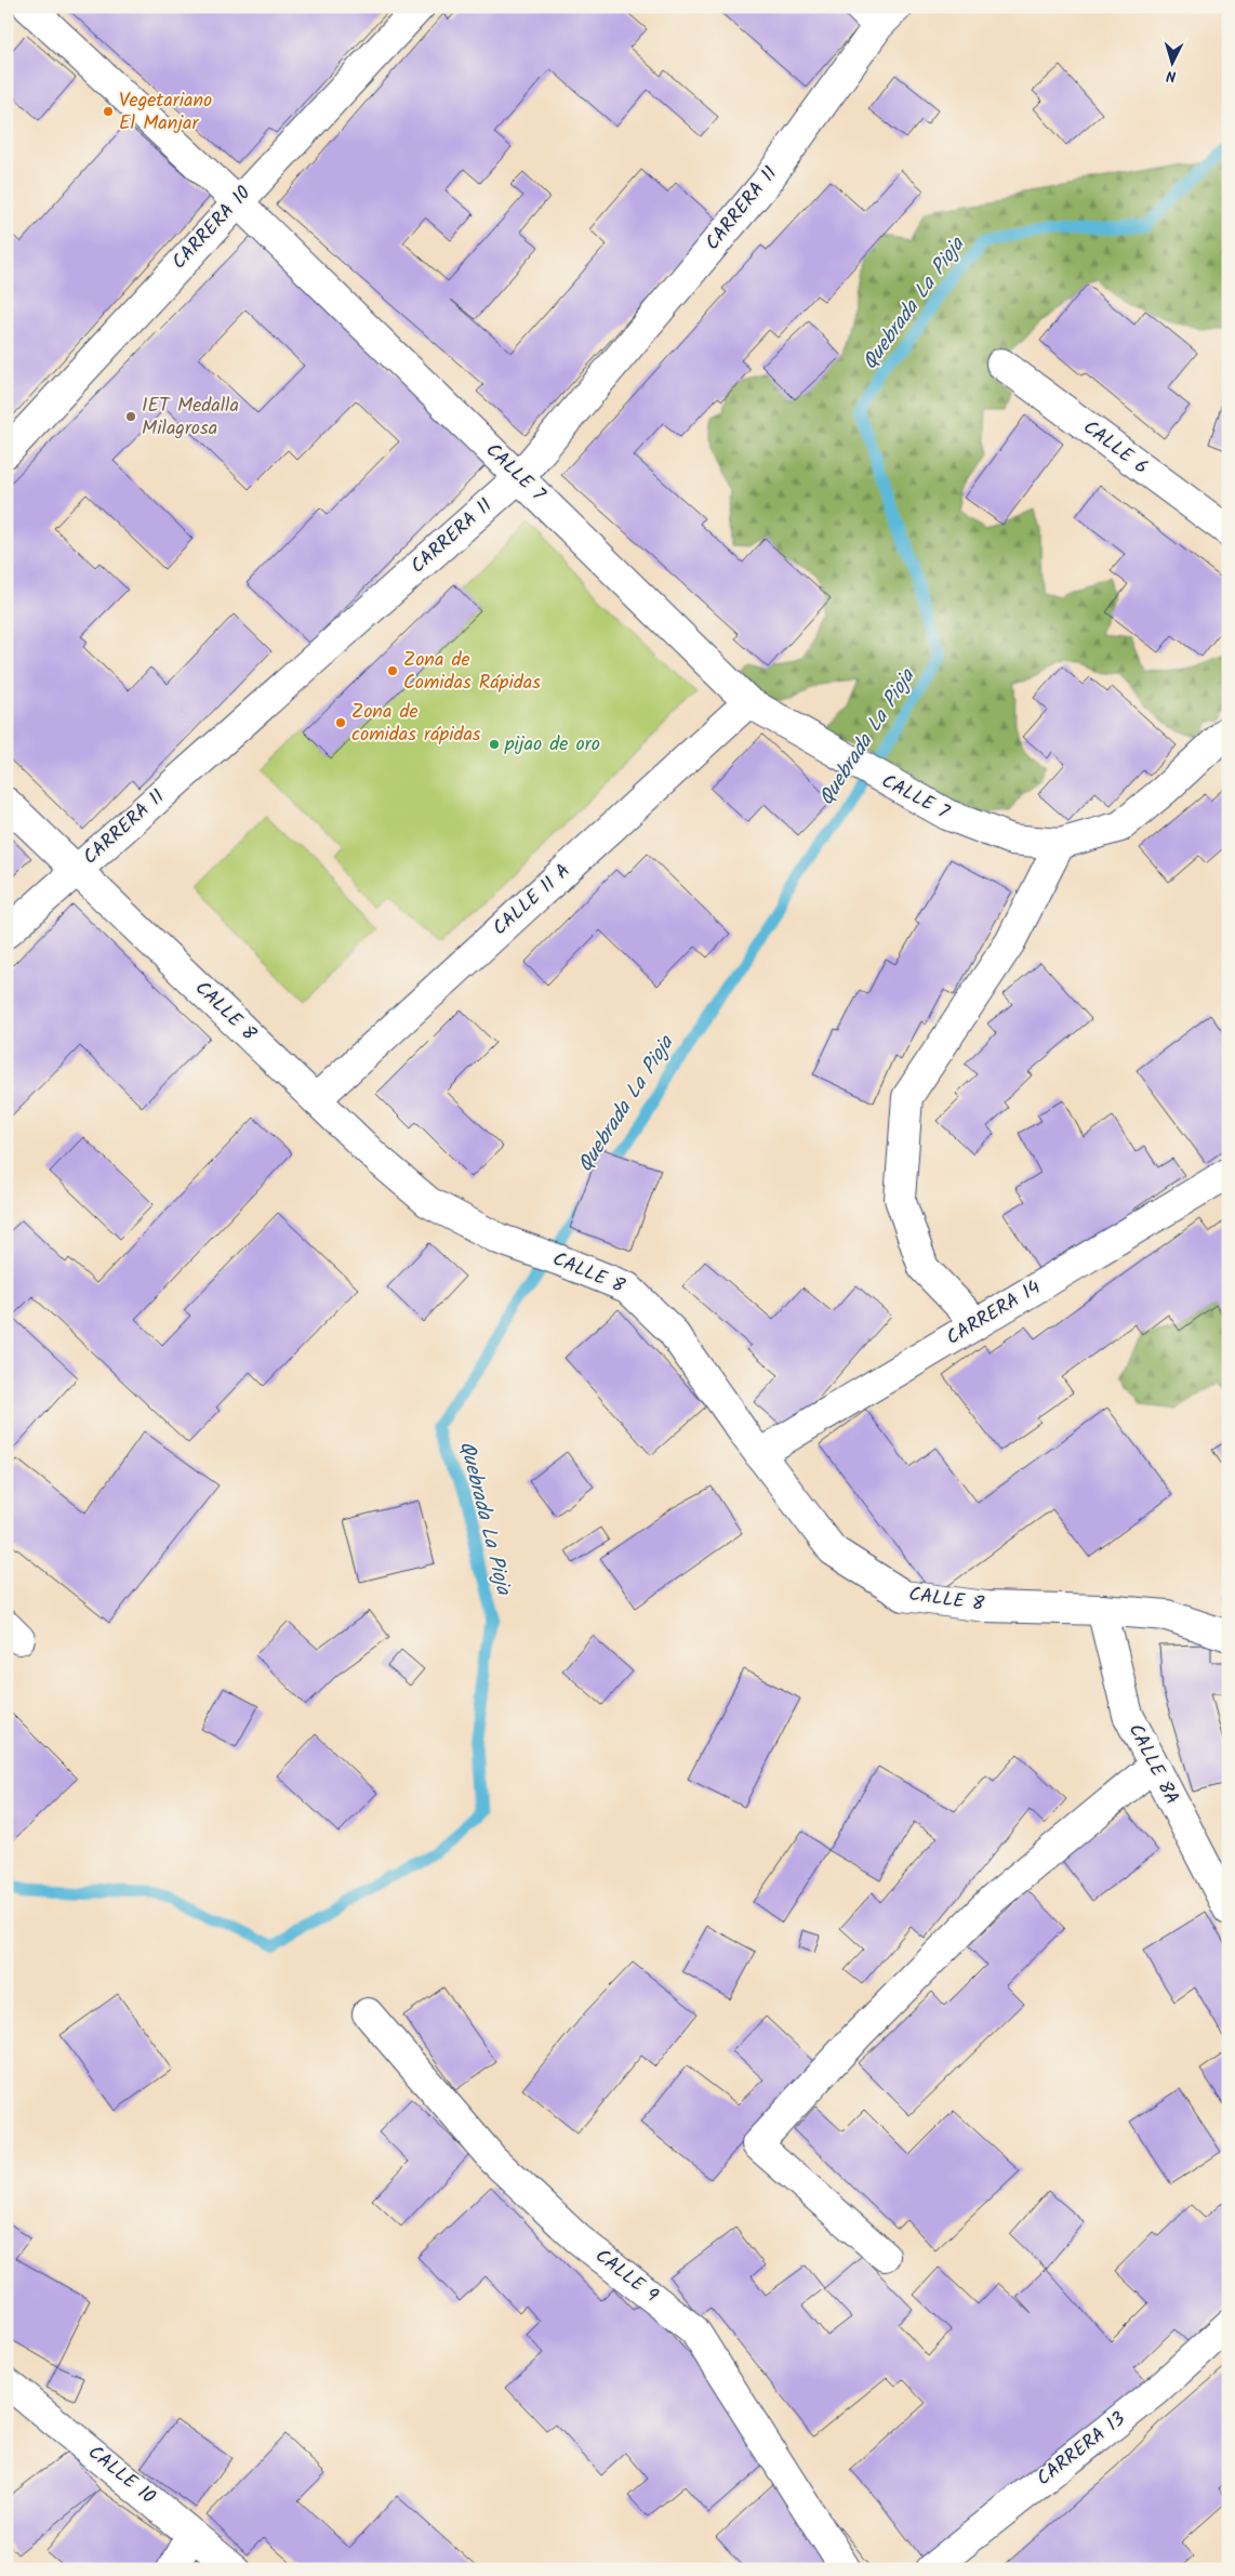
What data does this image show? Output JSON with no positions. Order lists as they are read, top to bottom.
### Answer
{
  "streets": {
    "street": [
      "CARRERA 11",
      "CARRERA 10",
      "CALLE 6",
      "CALLE 7",
      "CALLE 11 A",
      "CALLE 8",
      "CARRERA 14",
      "CALLE 8A",
      "CALLE 9",
      "CARRERA 13",
      "CALLE 10"
    ]
  },
  "crossings": [
    ["CARRERA 11", "CALLE 7"],
    ["CARRERA 11", "CALLE 8"],
    ["CARRERA 10", "CALLE 7"],
    ["CALLE 7", "CALLE 11 A"],
    ["CALLE 11 A", "CALLE 8"],
    ["CALLE 8", "CARRERA 14"],
    ["CALLE 8", "CALLE 8A"]
  ],
  "water": ["Quebrada La Pioja"],
  "places": [
    "Vegetariano El Manjar",
    "IET Medalla Milagrosa",
    "Zona de Comidas Rápidas",
    "Zona de comidas rápidas",
    "pijao de oro"
  ],
  "north": "bottom"
}
